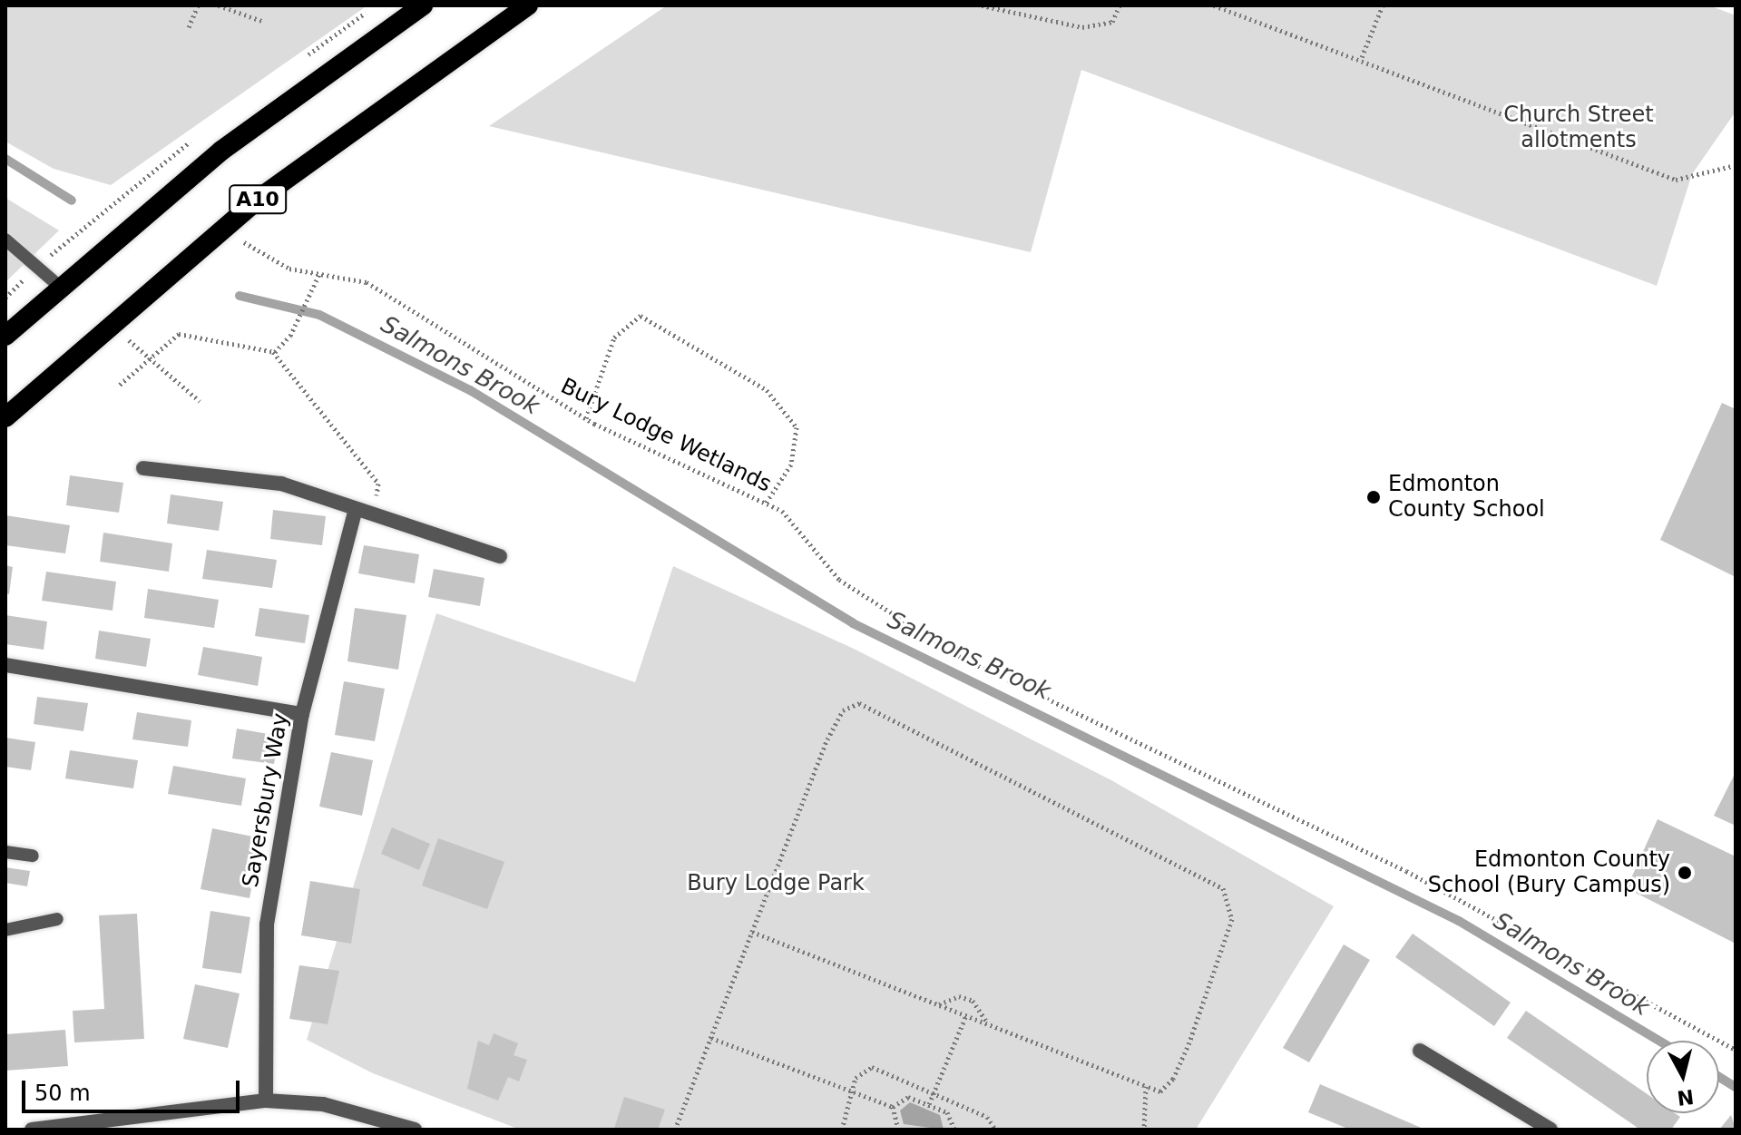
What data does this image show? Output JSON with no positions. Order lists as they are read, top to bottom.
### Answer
{
  "streets": {
    "highway": ["A10"],
    "street": ["Sayersbury Way"],
    "path": ["Bury Lodge Wetlands"]
  },
  "water": ["Salmons Brook"],
  "parks": ["Church Street allotments", "Bury Lodge Park"],
  "places": ["Edmonton County School", "Edmonton County School (Bury Campus)"],
  "scale_bar": "50 m",
  "north": "bottom"
}
